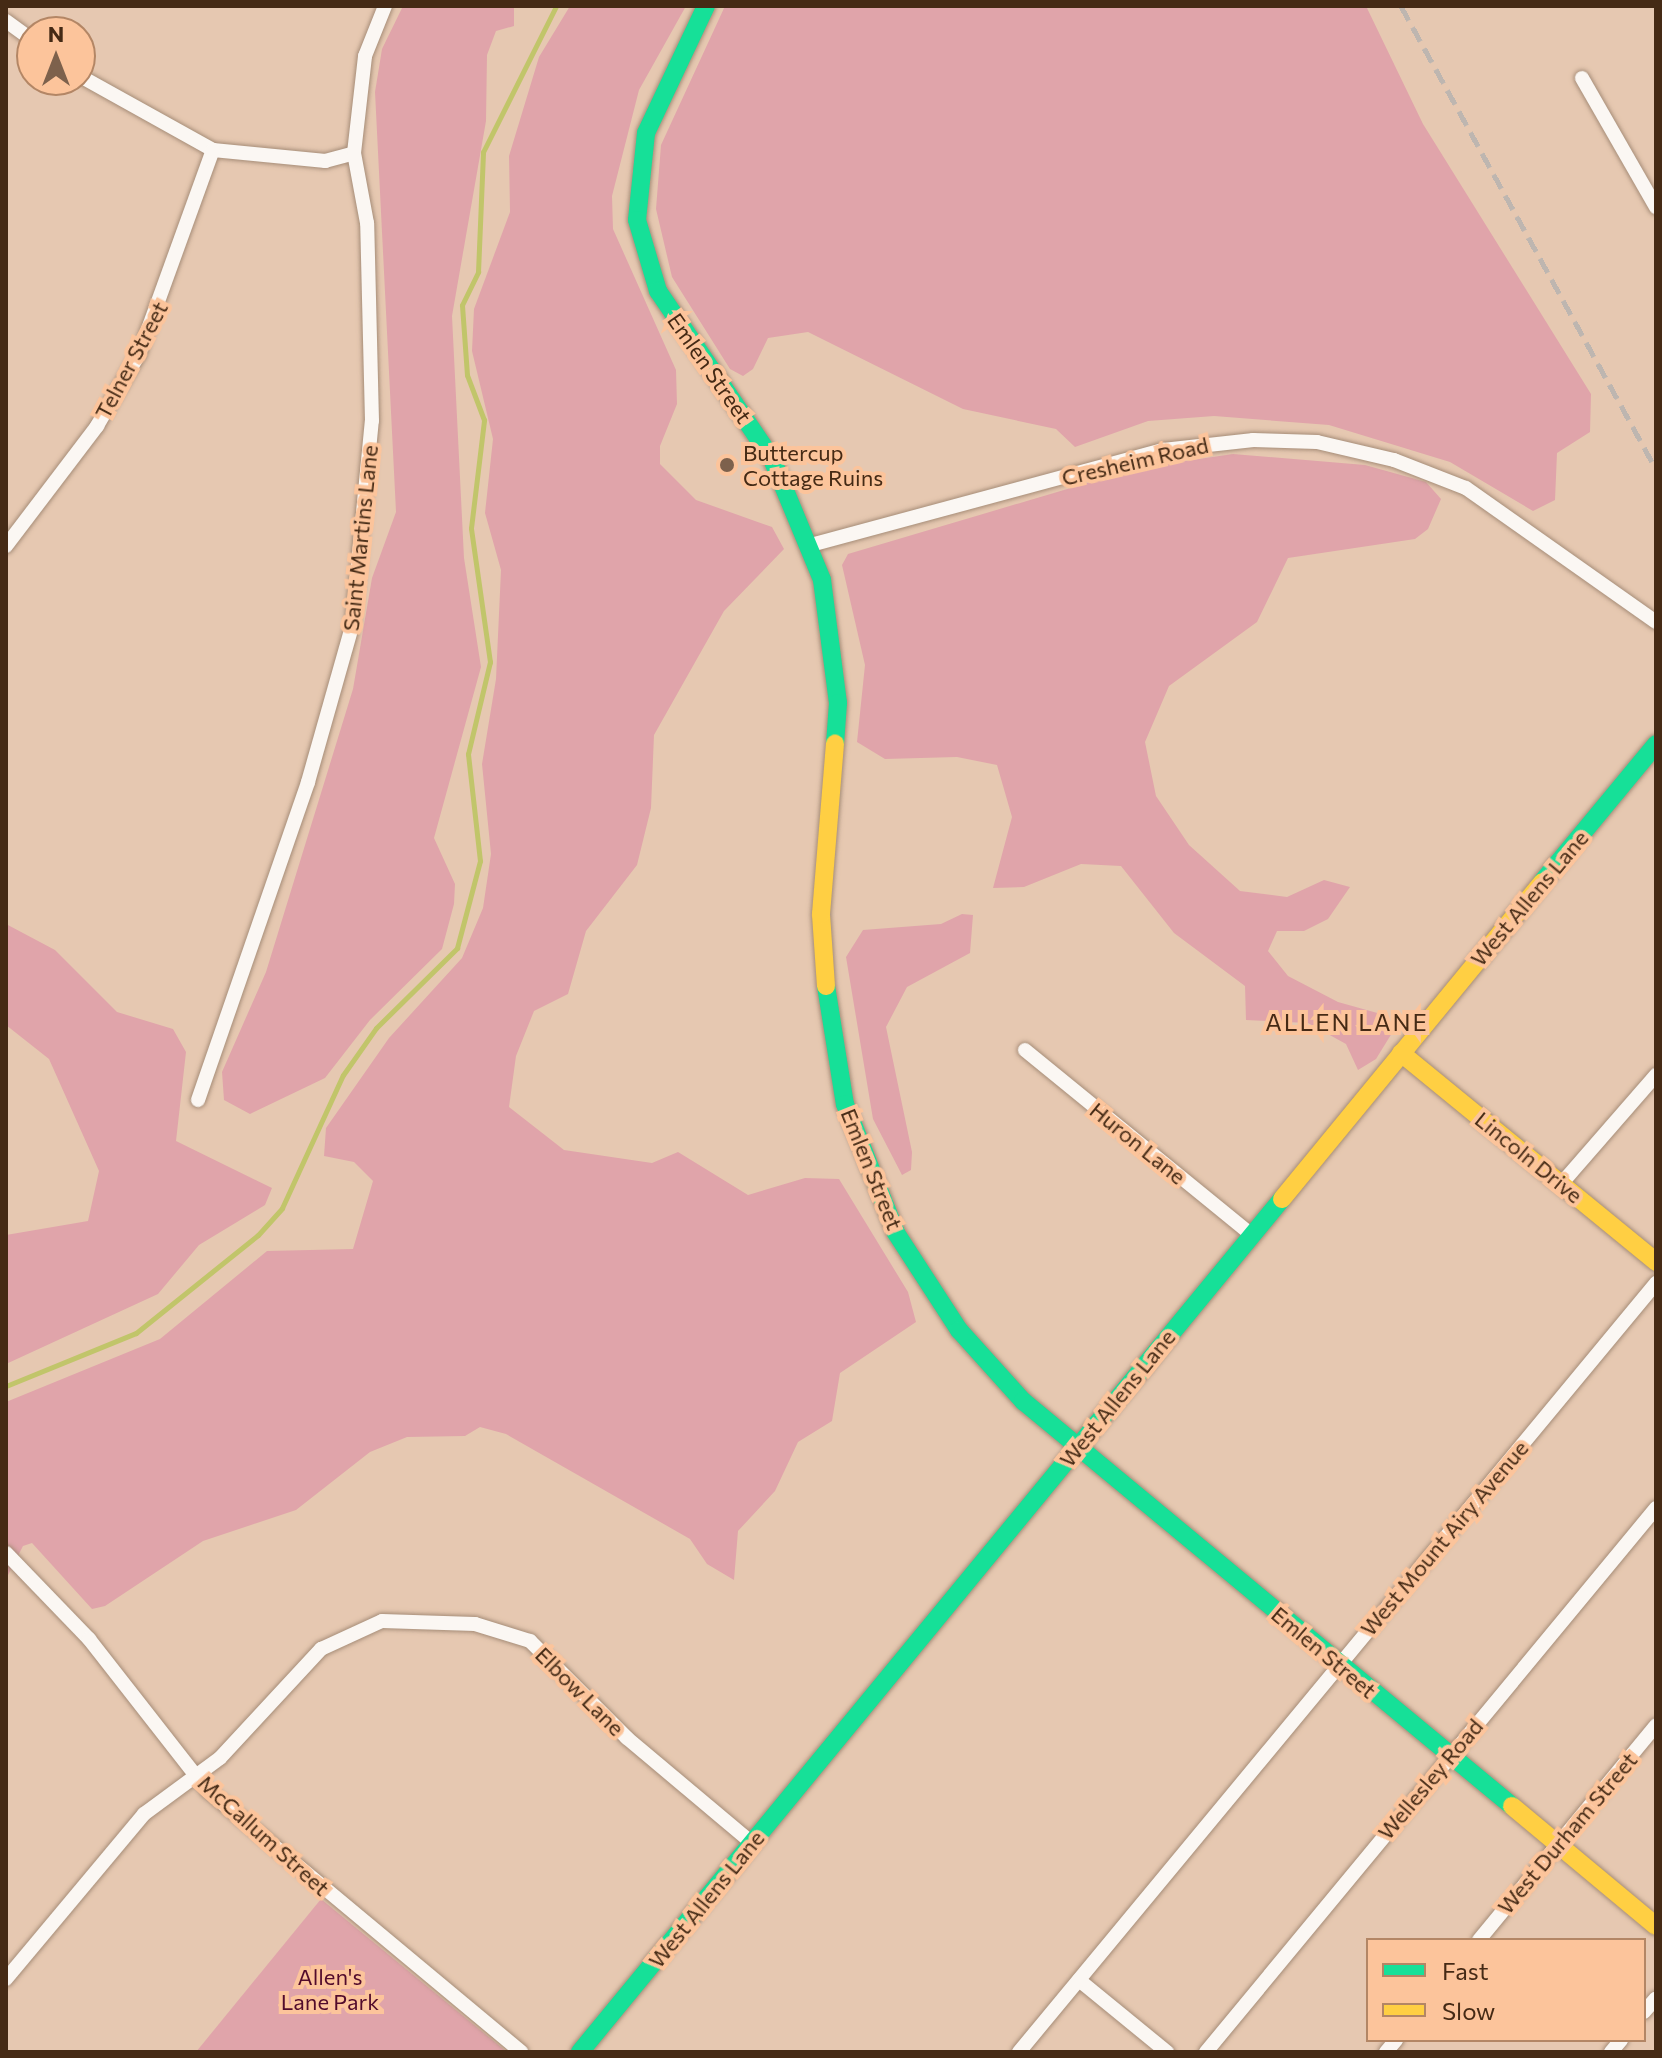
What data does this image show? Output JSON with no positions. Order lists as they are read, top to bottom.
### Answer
{
  "streets": {
    "main road": ["Emlen Street", "West Allens Lane", "Lincoln Drive"],
    "street": [
      "Telner Street",
      "Cresheim Road",
      "Saint Martins Lane",
      "Huron Lane",
      "West Mount Airy Avenue",
      "Elbow Lane",
      "Wellesley Road",
      "West Durham Street",
      "McCallum Street"
    ]
  },
  "crossings": [
    ["Emlen Street", "Cresheim Road"],
    ["Emlen Street", "West Allens Lane"],
    ["Emlen Street", "West Mount Airy Avenue"],
    ["Emlen Street", "Wellesley Road"],
    ["Emlen Street", "West Durham Street"],
    ["West Allens Lane", "Huron Lane"],
    ["West Allens Lane", "Lincoln Drive"],
    ["West Allens Lane", "Elbow Lane"],
    ["Elbow Lane", "McCallum Street"]
  ],
  "districts": ["ALLEN LANE"],
  "parks": ["Allen's Lane Park"],
  "places": ["Buttercup Cottage Ruins"],
  "legend": ["Fast", "Slow"],
  "north": "top"
}
